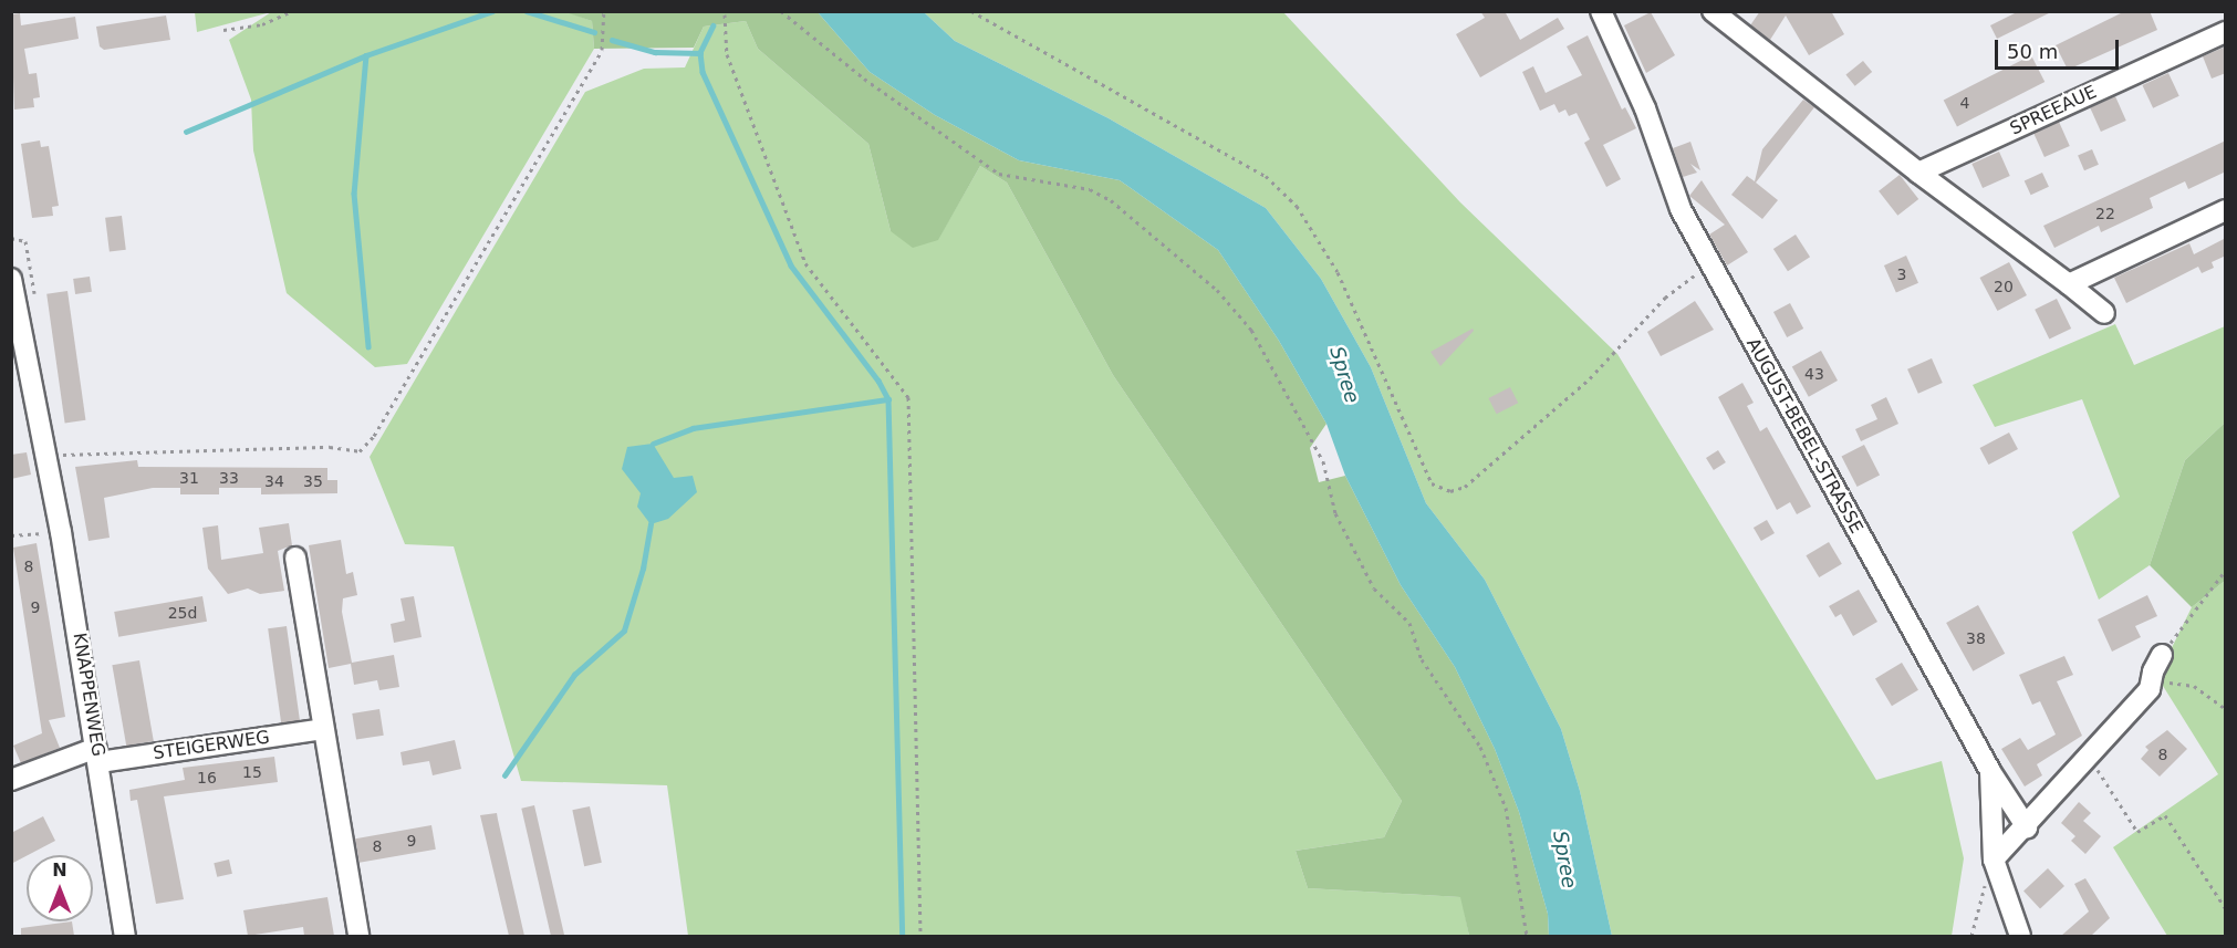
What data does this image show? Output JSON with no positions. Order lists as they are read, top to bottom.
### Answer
{
  "streets": {
    "street": [
      "SPREEAUE",
      "AUGUST-BEBEL-STRASSE",
      "KNAPPENWEG",
      "STEIGERWEG"
    ]
  },
  "crossings": [
    ["KNAPPENWEG", "STEIGERWEG"]
  ],
  "water": ["Spree"],
  "house_numbers": [
    "4",
    "22",
    "3",
    "20",
    "43",
    "31",
    "33",
    "34",
    "35",
    "8",
    "9",
    "25d",
    "38",
    "8",
    "15",
    "16",
    "9",
    "8"
  ],
  "scale_bar": "50 m",
  "north": "top"
}
